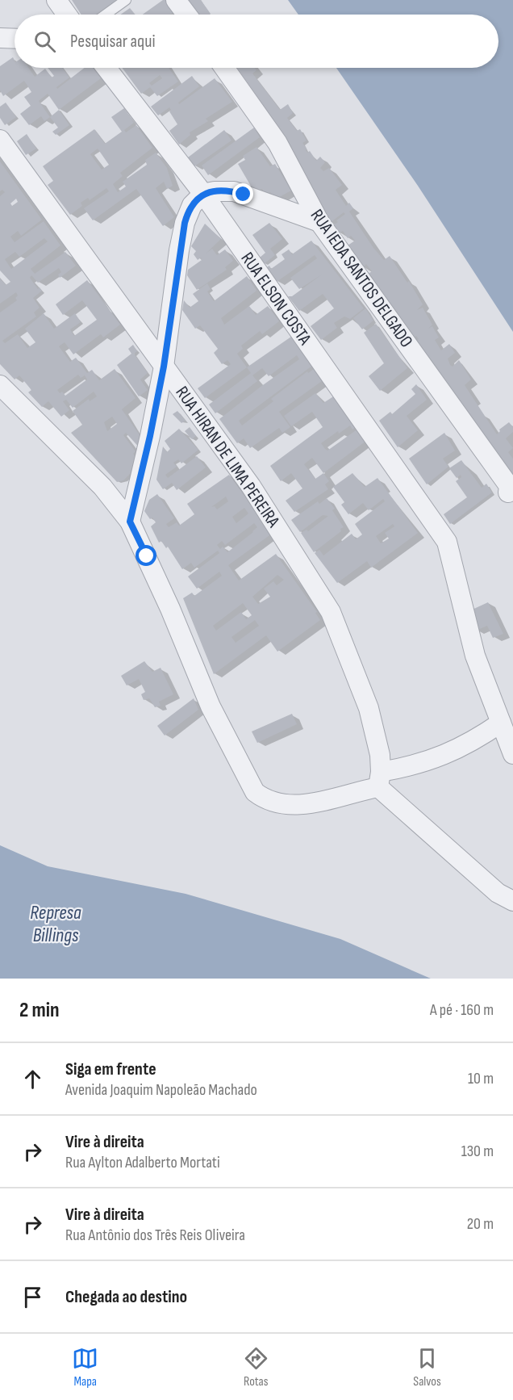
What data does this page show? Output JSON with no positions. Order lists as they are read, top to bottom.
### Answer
{
  "streets": {
    "street": ["RUA IEDA SANTOS DELGADO", "RUA ELSON COSTA", "RUA HIRAN DE LIMA PEREIRA"]
  },
  "water": ["Represa Billings"],
  "page": {
    "search": "Pesquisar aqui",
    "heading": ["2 min", "A pé · 160 m"],
    "list": [
      ["Siga em frente", "Avenida Joaquim Napoleão Machado", "10 m"],
      ["Vire à direita", "Rua Aylton Adalberto Mortati", "130 m"],
      ["Vire à direita", "Rua Antônio dos Três Reis Oliveira", "20 m"],
      "Chegada ao destino"
    ],
    "nav": ["Mapa", "Rotas", "Salvos"]
  }
}
